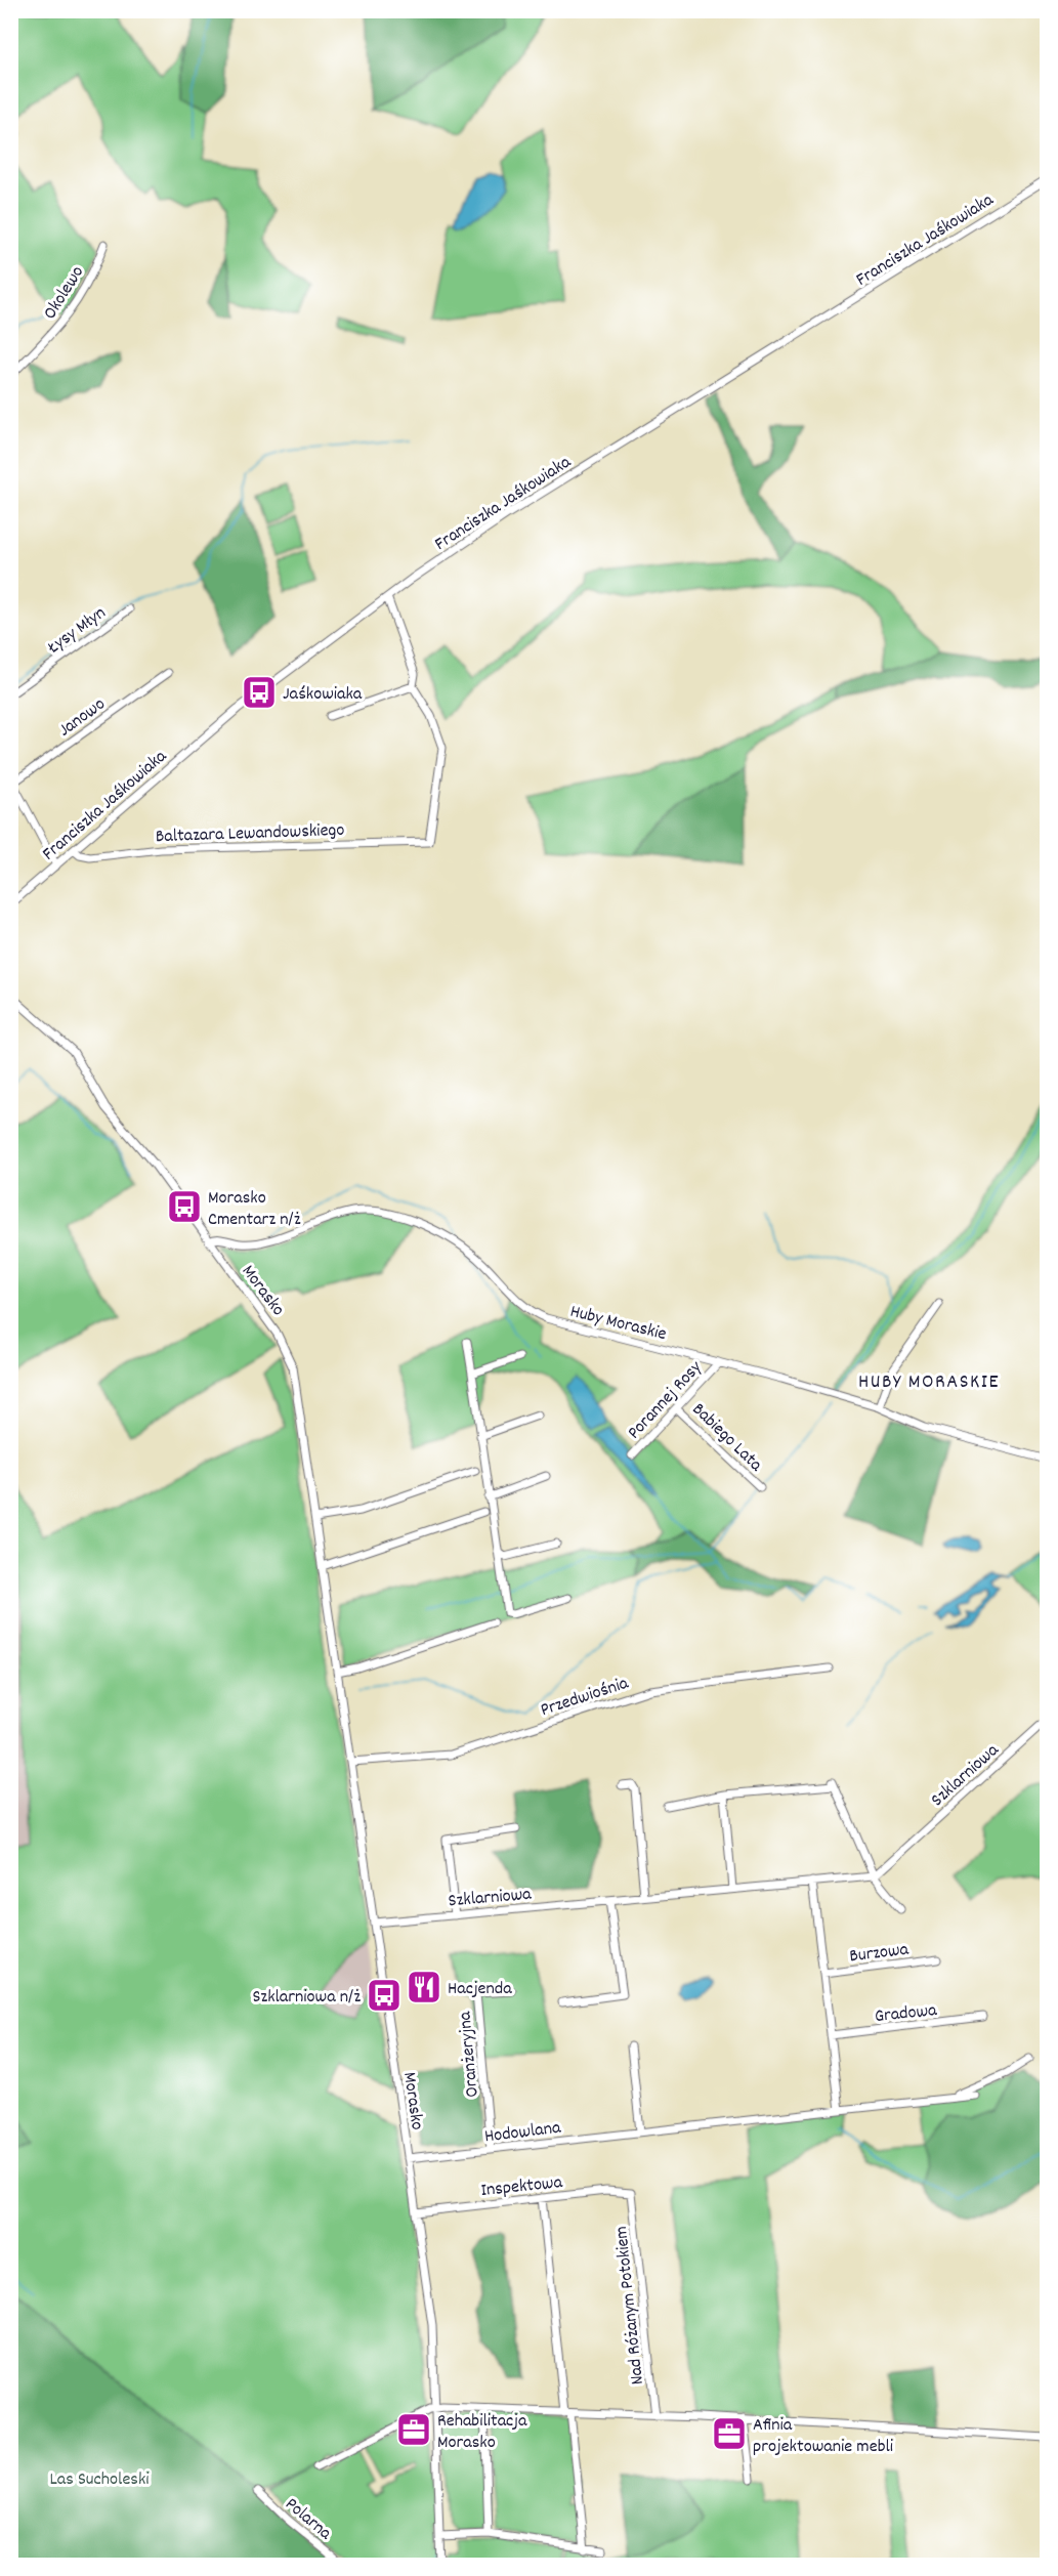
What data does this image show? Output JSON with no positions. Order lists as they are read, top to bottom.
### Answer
{
  "streets": {
    "street": [
      "Franciszka Jaśkowiaka",
      "Okolewo",
      "Łysy Młyn",
      "Janowo",
      "Baltazara Lewandowskiego",
      "Morasko",
      "Huby Moraskie",
      "Porannej Rosy",
      "Babiego Lata",
      "Przedwiośnia",
      "Szklarniowa",
      "Burzowa",
      "Gradowa",
      "Oranżeryjna",
      "Hodowlana",
      "Inspektowa",
      "Nad Różanym Potokiem",
      "Polarna"
    ]
  },
  "crossings": [
    ["Franciszka Jaśkowiaka", "Baltazara Lewandowskiego"],
    ["Morasko", "Huby Moraskie"],
    ["Morasko", "Przedwiośnia"],
    ["Morasko", "Szklarniowa"],
    ["Morasko", "Hodowlana"],
    ["Morasko", "Inspektowa"],
    ["Huby Moraskie", "Porannej Rosy"],
    ["Porannej Rosy", "Babiego Lata"],
    ["Oranżeryjna", "Hodowlana"],
    ["Inspektowa", "Nad Różanym Potokiem"]
  ],
  "districts": ["HUBY MORASKIE"],
  "parks": ["Las Sucholeski"],
  "places": {
    "bus stop": ["Jaśkowiaka", "Morasko Cmentarz n/ż", "Szklarniowa n/ż"],
    "restaurant": ["Hacjenda"],
    "office": ["Rehabilitacja Morasko", "Afinia projektowanie mebli"]
  }
}
